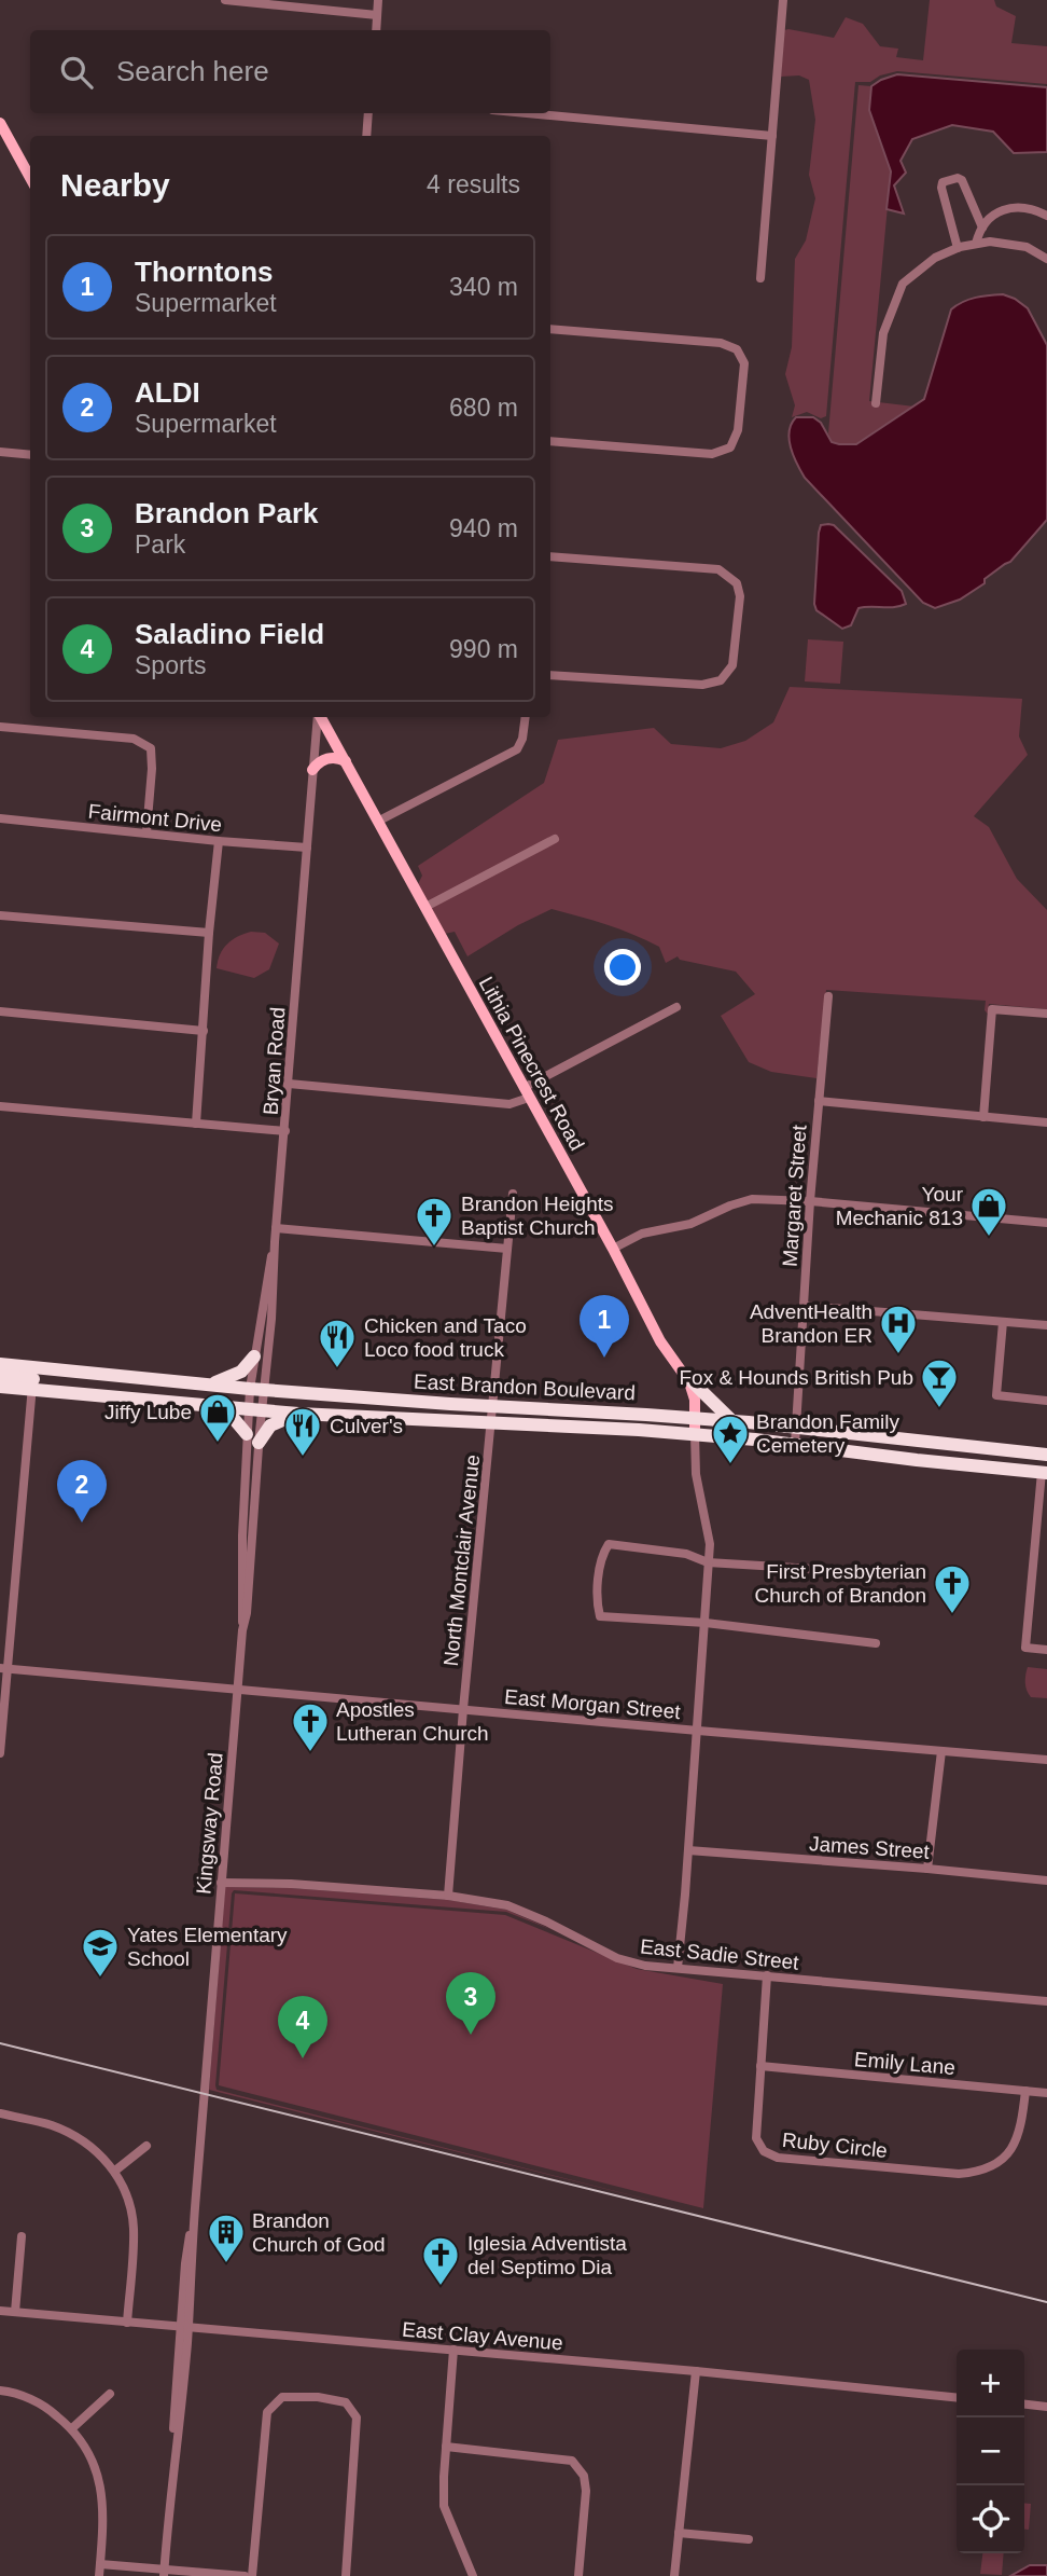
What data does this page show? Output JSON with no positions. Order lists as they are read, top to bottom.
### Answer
{
  "streets": {
    "highway": ["East Brandon Boulevard"],
    "main road": ["Lithia Pinecrest Road"],
    "street": [
      "Fairmont Drive",
      "Bryan Road",
      "Margaret Street",
      "North Montclair Avenue",
      "East Morgan Street",
      "Kingsway Road",
      "James Street",
      "East Sadie Street",
      "Emily Lane",
      "Ruby Circle",
      "East Clay Avenue"
    ]
  },
  "crossings": [
    ["Fairmont Drive", "Bryan Road"],
    ["Bryan Road", "East Brandon Boulevard"],
    ["Bryan Road", "Kingsway Road"],
    ["Lithia Pinecrest Road", "East Brandon Boulevard"],
    ["Margaret Street", "East Brandon Boulevard"],
    ["East Brandon Boulevard", "North Montclair Avenue"],
    ["East Brandon Boulevard", "Kingsway Road"],
    ["North Montclair Avenue", "East Morgan Street"],
    ["North Montclair Avenue", "East Sadie Street"],
    ["East Morgan Street", "Kingsway Road"],
    ["Kingsway Road", "East Sadie Street"],
    ["Kingsway Road", "East Clay Avenue"],
    ["East Sadie Street", "Ruby Circle"],
    ["Emily Lane", "Ruby Circle"]
  ],
  "places": {
    "shop": ["Your Mechanic 813", "Jiffy Lube"],
    "church": [
      "Brandon Heights Baptist Church",
      "First Presbyterian Church of Brandon",
      "Apostles Lutheran Church",
      "Iglesia Adventista del Septimo Dia"
    ],
    "hospital": ["AdventHealth Brandon ER"],
    "restaurant": ["Chicken and Taco Loco food truck", "Culver's"],
    "bar": ["Fox & Hounds British Pub"],
    "place": ["Brandon Family Cemetery"],
    "school or university": ["Yates Elementary School"],
    "building": ["Brandon Church of God"]
  },
  "page": {
    "search": "Search here",
    "heading": ["Nearby", "4 results"],
    "list": [
      {
        "mark": "1",
        "name": "Thorntons",
        "note": "Supermarket",
        "value": "340 m"
      },
      {
        "mark": "2",
        "name": "ALDI",
        "note": "Supermarket",
        "value": "680 m"
      },
      {
        "mark": "3",
        "name": "Brandon Park",
        "note": "Park",
        "value": "940 m"
      },
      {
        "mark": "4",
        "name": "Saladino Field",
        "note": "Sports",
        "value": "990 m"
      }
    ],
    "pins": [
      "1",
      "2",
      "3",
      "4"
    ],
    "map_buttons": ["+", "−"]
  }
}
